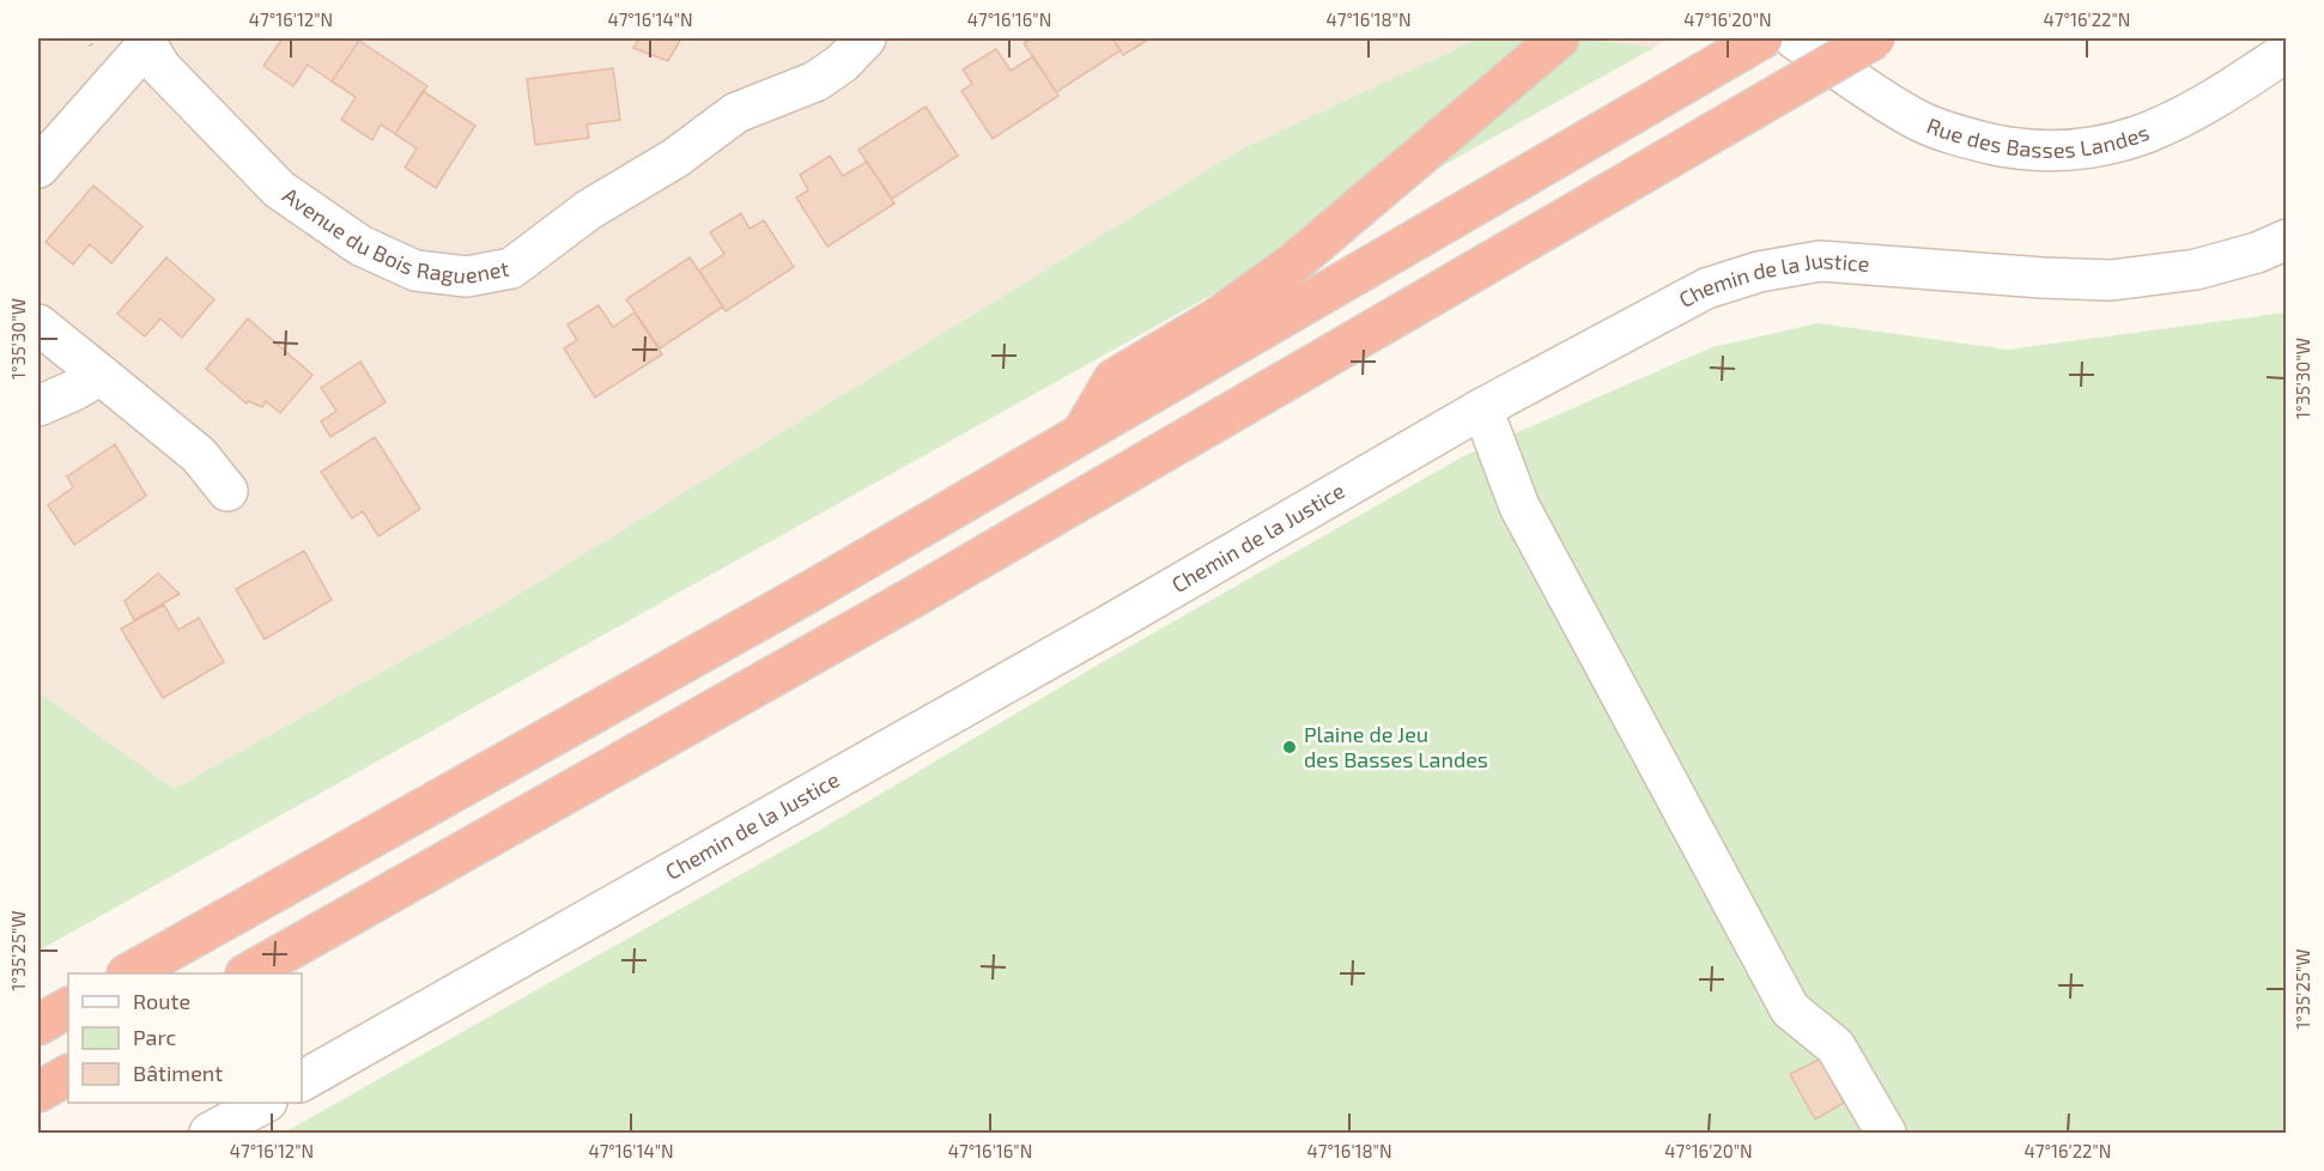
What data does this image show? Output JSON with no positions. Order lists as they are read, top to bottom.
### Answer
{
  "streets": {
    "street": ["Rue des Basses Landes", "Avenue du Bois Raguenet", "Chemin de la Justice"]
  },
  "places": ["Plaine de Jeu des Basses Landes"],
  "legend": ["Route", "Parc", "Bâtiment"],
  "coordinates": [
    "47°16'12\"N",
    "47°16'14\"N",
    "47°16'16\"N",
    "47°16'18\"N",
    "47°16'20\"N",
    "47°16'22\"N",
    "1°35'30\"W",
    "1°35'25\"W"
  ]
}
